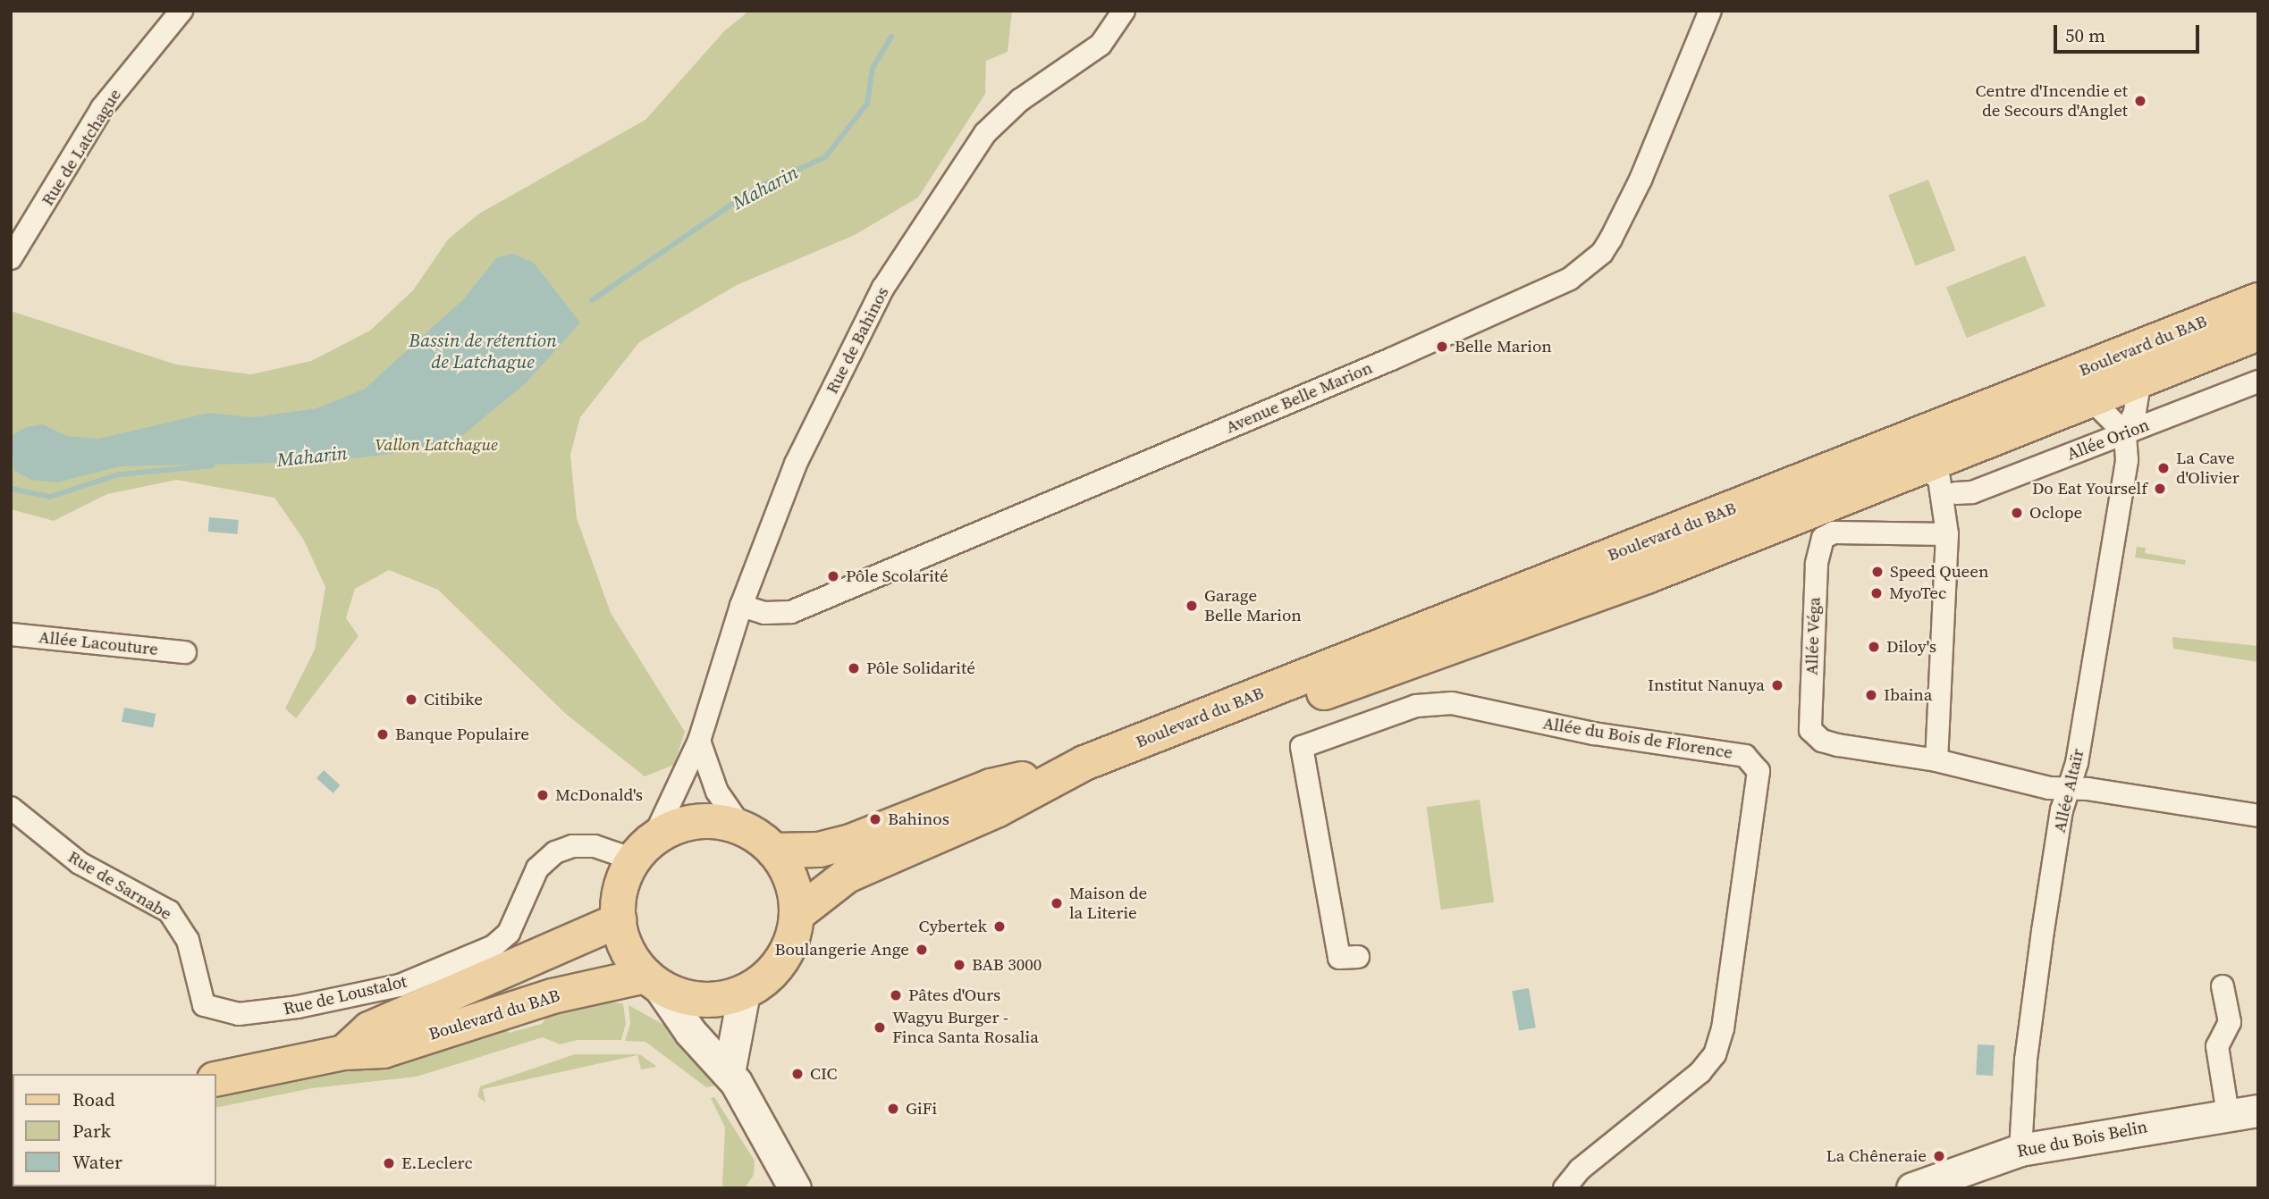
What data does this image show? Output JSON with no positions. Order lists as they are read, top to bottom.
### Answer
{
  "streets": {
    "main road": ["Boulevard du BAB"],
    "street": [
      "Rue de Latchague",
      "Rue de Bahinos",
      "Avenue Belle Marion",
      "Allée Orion",
      "Allée Véga",
      "Allée Lacouture",
      "Allée du Bois de Florence",
      "Allée Altaïr",
      "Rue de Sarnabe",
      "Rue de Loustalot",
      "Rue du Bois Belin"
    ]
  },
  "crossings": [
    ["Rue de Bahinos", "Boulevard du BAB"],
    ["Rue de Bahinos", "Avenue Belle Marion"],
    ["Rue de Bahinos", "Rue de Loustalot"],
    ["Boulevard du BAB", "Rue de Loustalot"],
    ["Allée Orion", "Allée Altaïr"],
    ["Allée Véga", "Allée Altaïr"],
    ["Allée Altaïr", "Rue du Bois Belin"],
    ["Rue de Sarnabe", "Rue de Loustalot"]
  ],
  "water": ["Maharin", "Bassin de rétention de Latchague"],
  "parks": ["Vallon Latchague"],
  "places": [
    "Centre d'Incendie et de Secours d'Anglet",
    "Belle Marion",
    "La Cave d'Olivier",
    "Do Eat Yourself",
    "Oclope",
    "Speed Queen",
    "Pôle Scolarité",
    "MyoTec",
    "Garage Belle Marion",
    "Diloy's",
    "Pôle Solidarité",
    "Institut Nanuya",
    "Ibaina",
    "Citibike",
    "Banque Populaire",
    "McDonald's",
    "Bahinos",
    "Maison de la Literie",
    "Cybertek",
    "Boulangerie Ange",
    "BAB 3000",
    "Pâtes d'Ours",
    "Wagyu Burger - Finca Santa Rosalia",
    "CIC",
    "GiFi",
    "La Chêneraie",
    "E.Leclerc"
  ],
  "legend": ["Road", "Park", "Water"],
  "scale_bar": "50 m"
}
